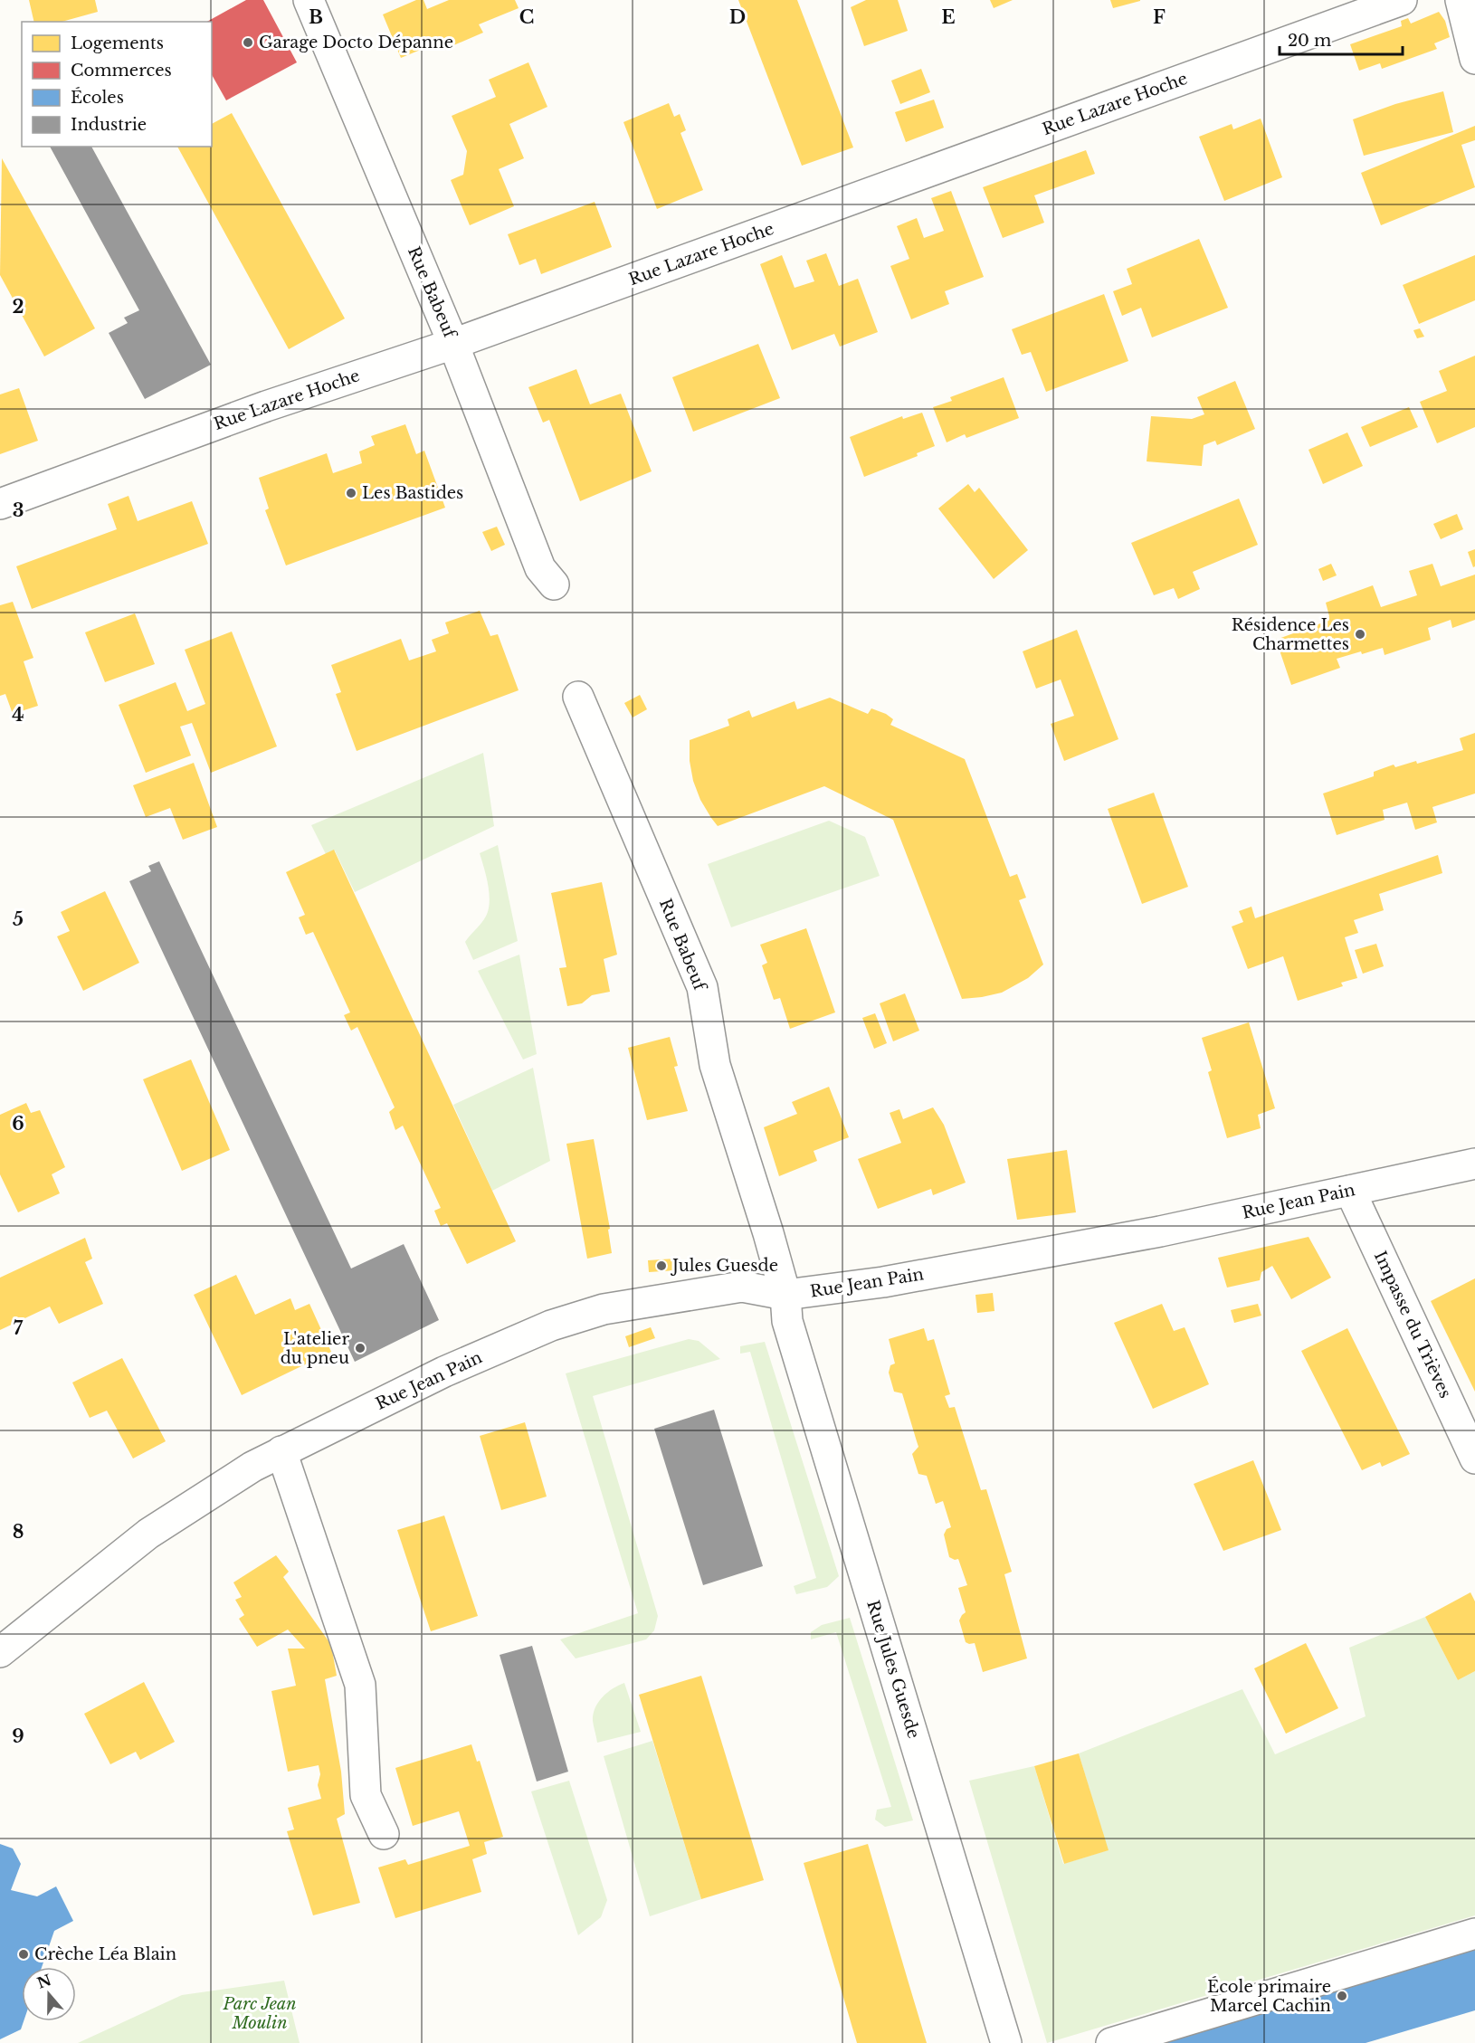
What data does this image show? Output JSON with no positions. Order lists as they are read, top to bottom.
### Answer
{
  "streets": {
    "street": [
      "Rue Lazare Hoche",
      "Rue Babeuf",
      "Rue Jean Pain",
      "Impasse du Trièves",
      "Rue Jules Guesde"
    ]
  },
  "crossings": [
    ["Rue Lazare Hoche", "Rue Babeuf"],
    ["Rue Babeuf", "Rue Jean Pain"],
    ["Rue Babeuf", "Rue Jules Guesde"],
    ["Rue Jean Pain", "Impasse du Trièves"],
    ["Rue Jean Pain", "Rue Jules Guesde"]
  ],
  "parks": ["Parc Jean Moulin"],
  "places": [
    "Garage Docto Dépanne",
    "Les Bastides",
    "Résidence Les Charmettes",
    "Jules Guesde",
    "L'atelier du pneu",
    "Crèche Léa Blain",
    "École primaire Marcel Cachin"
  ],
  "legend": [
    "Logements",
    "Commerces",
    "Écoles",
    "Industrie"
  ],
  "scale_bar": "20 m",
  "north": "top",
  "grid": {
    "columns": [
      "B",
      "C",
      "D",
      "E",
      "F"
    ],
    "rows": [
      "2",
      "3",
      "4",
      "5",
      "6",
      "7",
      "8",
      "9"
    ]
  }
}
